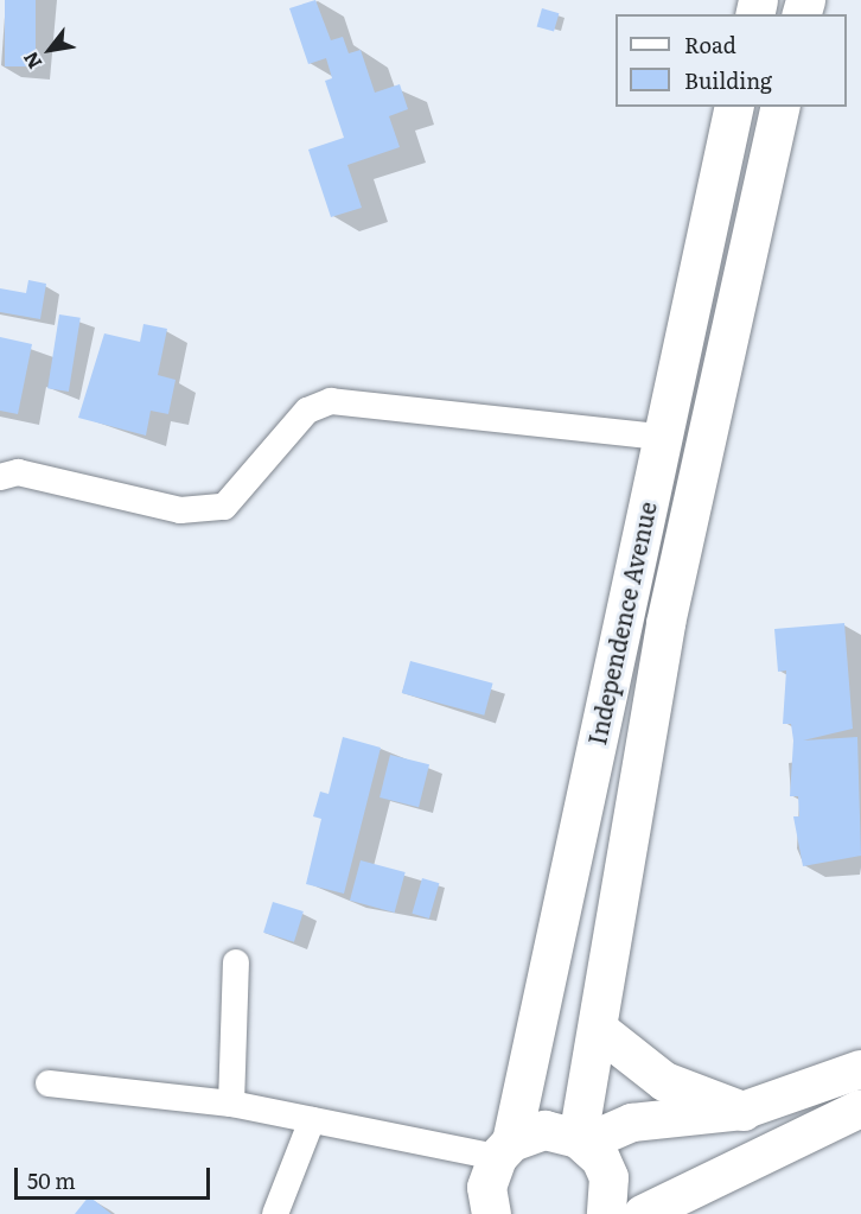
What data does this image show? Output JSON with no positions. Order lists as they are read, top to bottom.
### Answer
{
  "streets": {
    "main road": ["Independence Avenue"]
  },
  "legend": ["Road", "Building"],
  "scale_bar": "50 m",
  "north": "bottom left"
}
